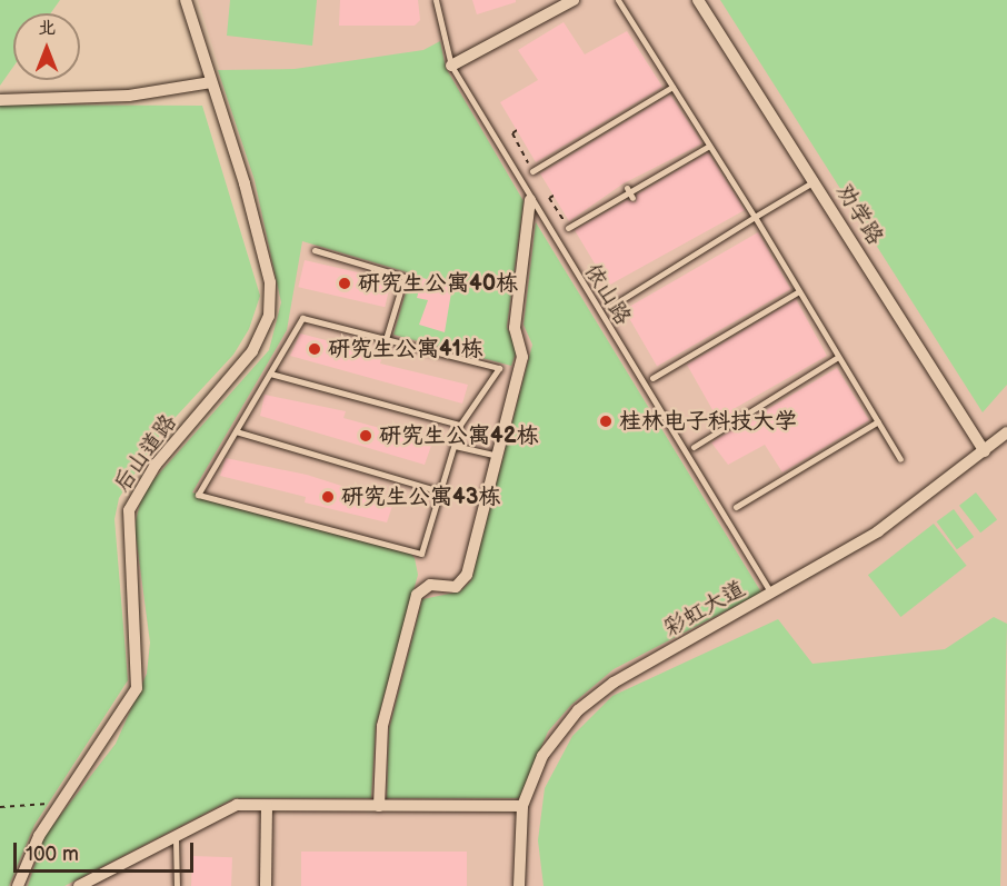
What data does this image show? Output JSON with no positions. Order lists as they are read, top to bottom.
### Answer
{
  "streets": {
    "street": ["劝学路", "后山道路", "彩虹大道"],
    "lane": ["依山路"]
  },
  "crossings": [
    ["劝学路", "彩虹大道"],
    ["依山路", "彩虹大道"]
  ],
  "places": [
    "研究生公寓40栋",
    "研究生公寓41栋",
    "桂林电子科技大学",
    "研究生公寓42栋",
    "研究生公寓43栋"
  ],
  "scale_bar": "100 m",
  "north": "top"
}
